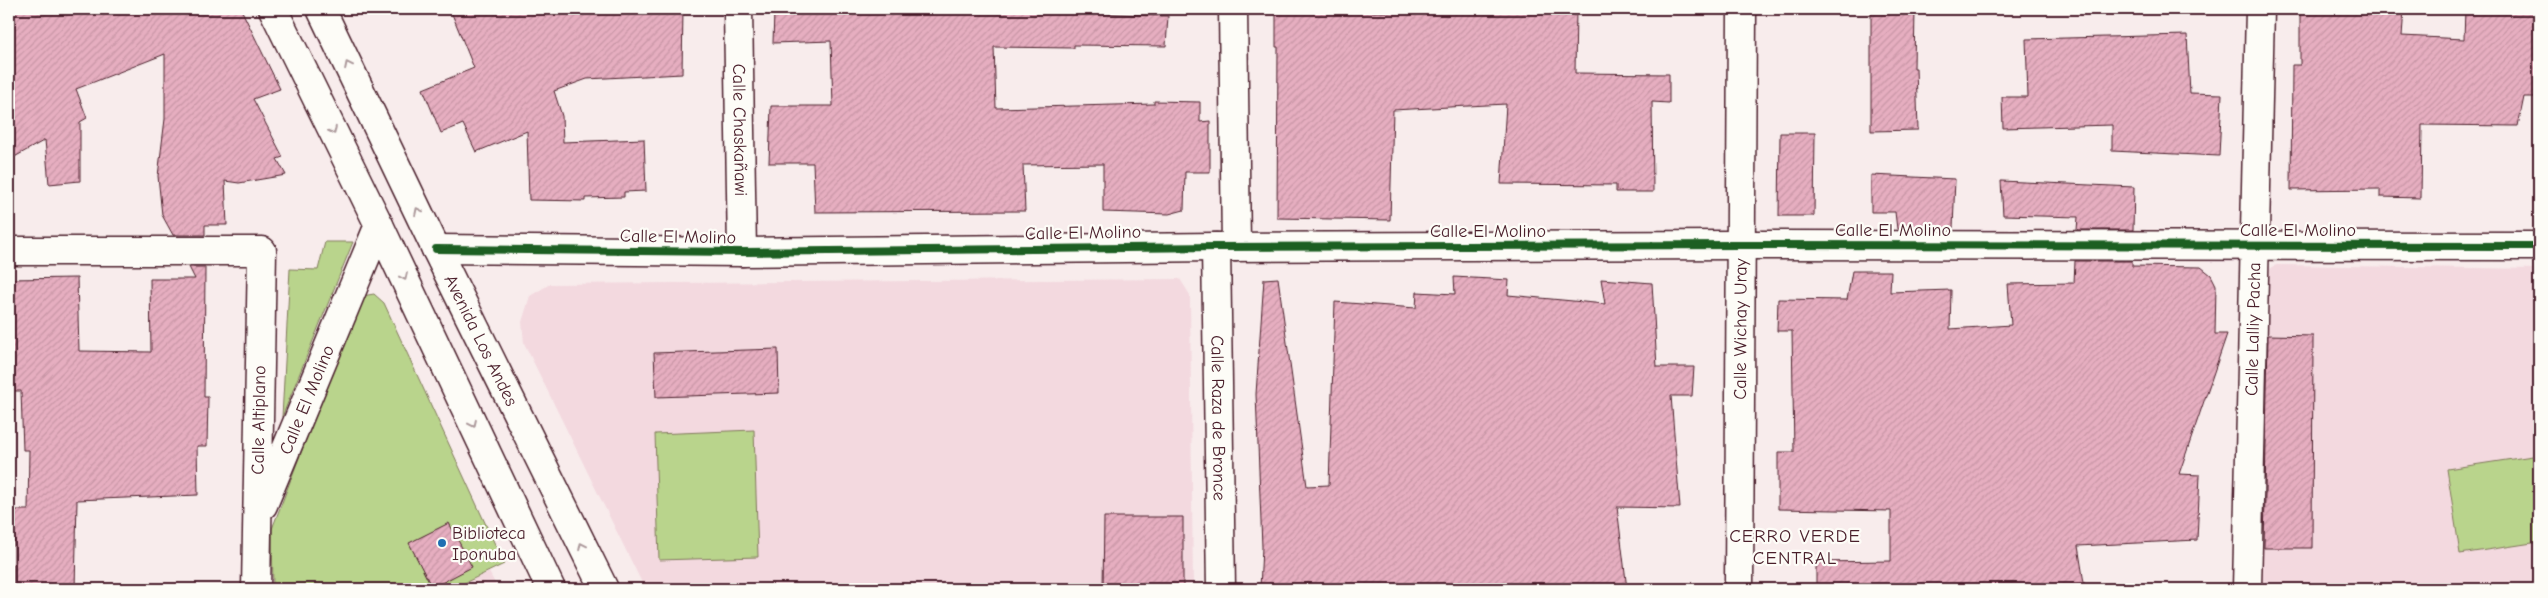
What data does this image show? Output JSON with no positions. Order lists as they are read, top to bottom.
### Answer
{
  "streets": {
    "street": [
      "Calle Chaskañawi",
      "Calle El Molino",
      "Calle Wichay Uray",
      "Calle Lalliy Pacha",
      "Avenida Los Andes",
      "Calle Raza de Bronce",
      "Calle Altiplano"
    ]
  },
  "crossings": [
    ["Calle Chaskañawi", "Calle El Molino"],
    ["Calle El Molino", "Calle Wichay Uray"],
    ["Calle El Molino", "Calle Lalliy Pacha"],
    ["Calle El Molino", "Avenida Los Andes"],
    ["Calle El Molino", "Calle Raza de Bronce"],
    ["Calle El Molino", "Calle Altiplano"]
  ],
  "districts": ["CERRO VERDE CENTRAL"],
  "places": ["Biblioteca Iponuba"]
}
